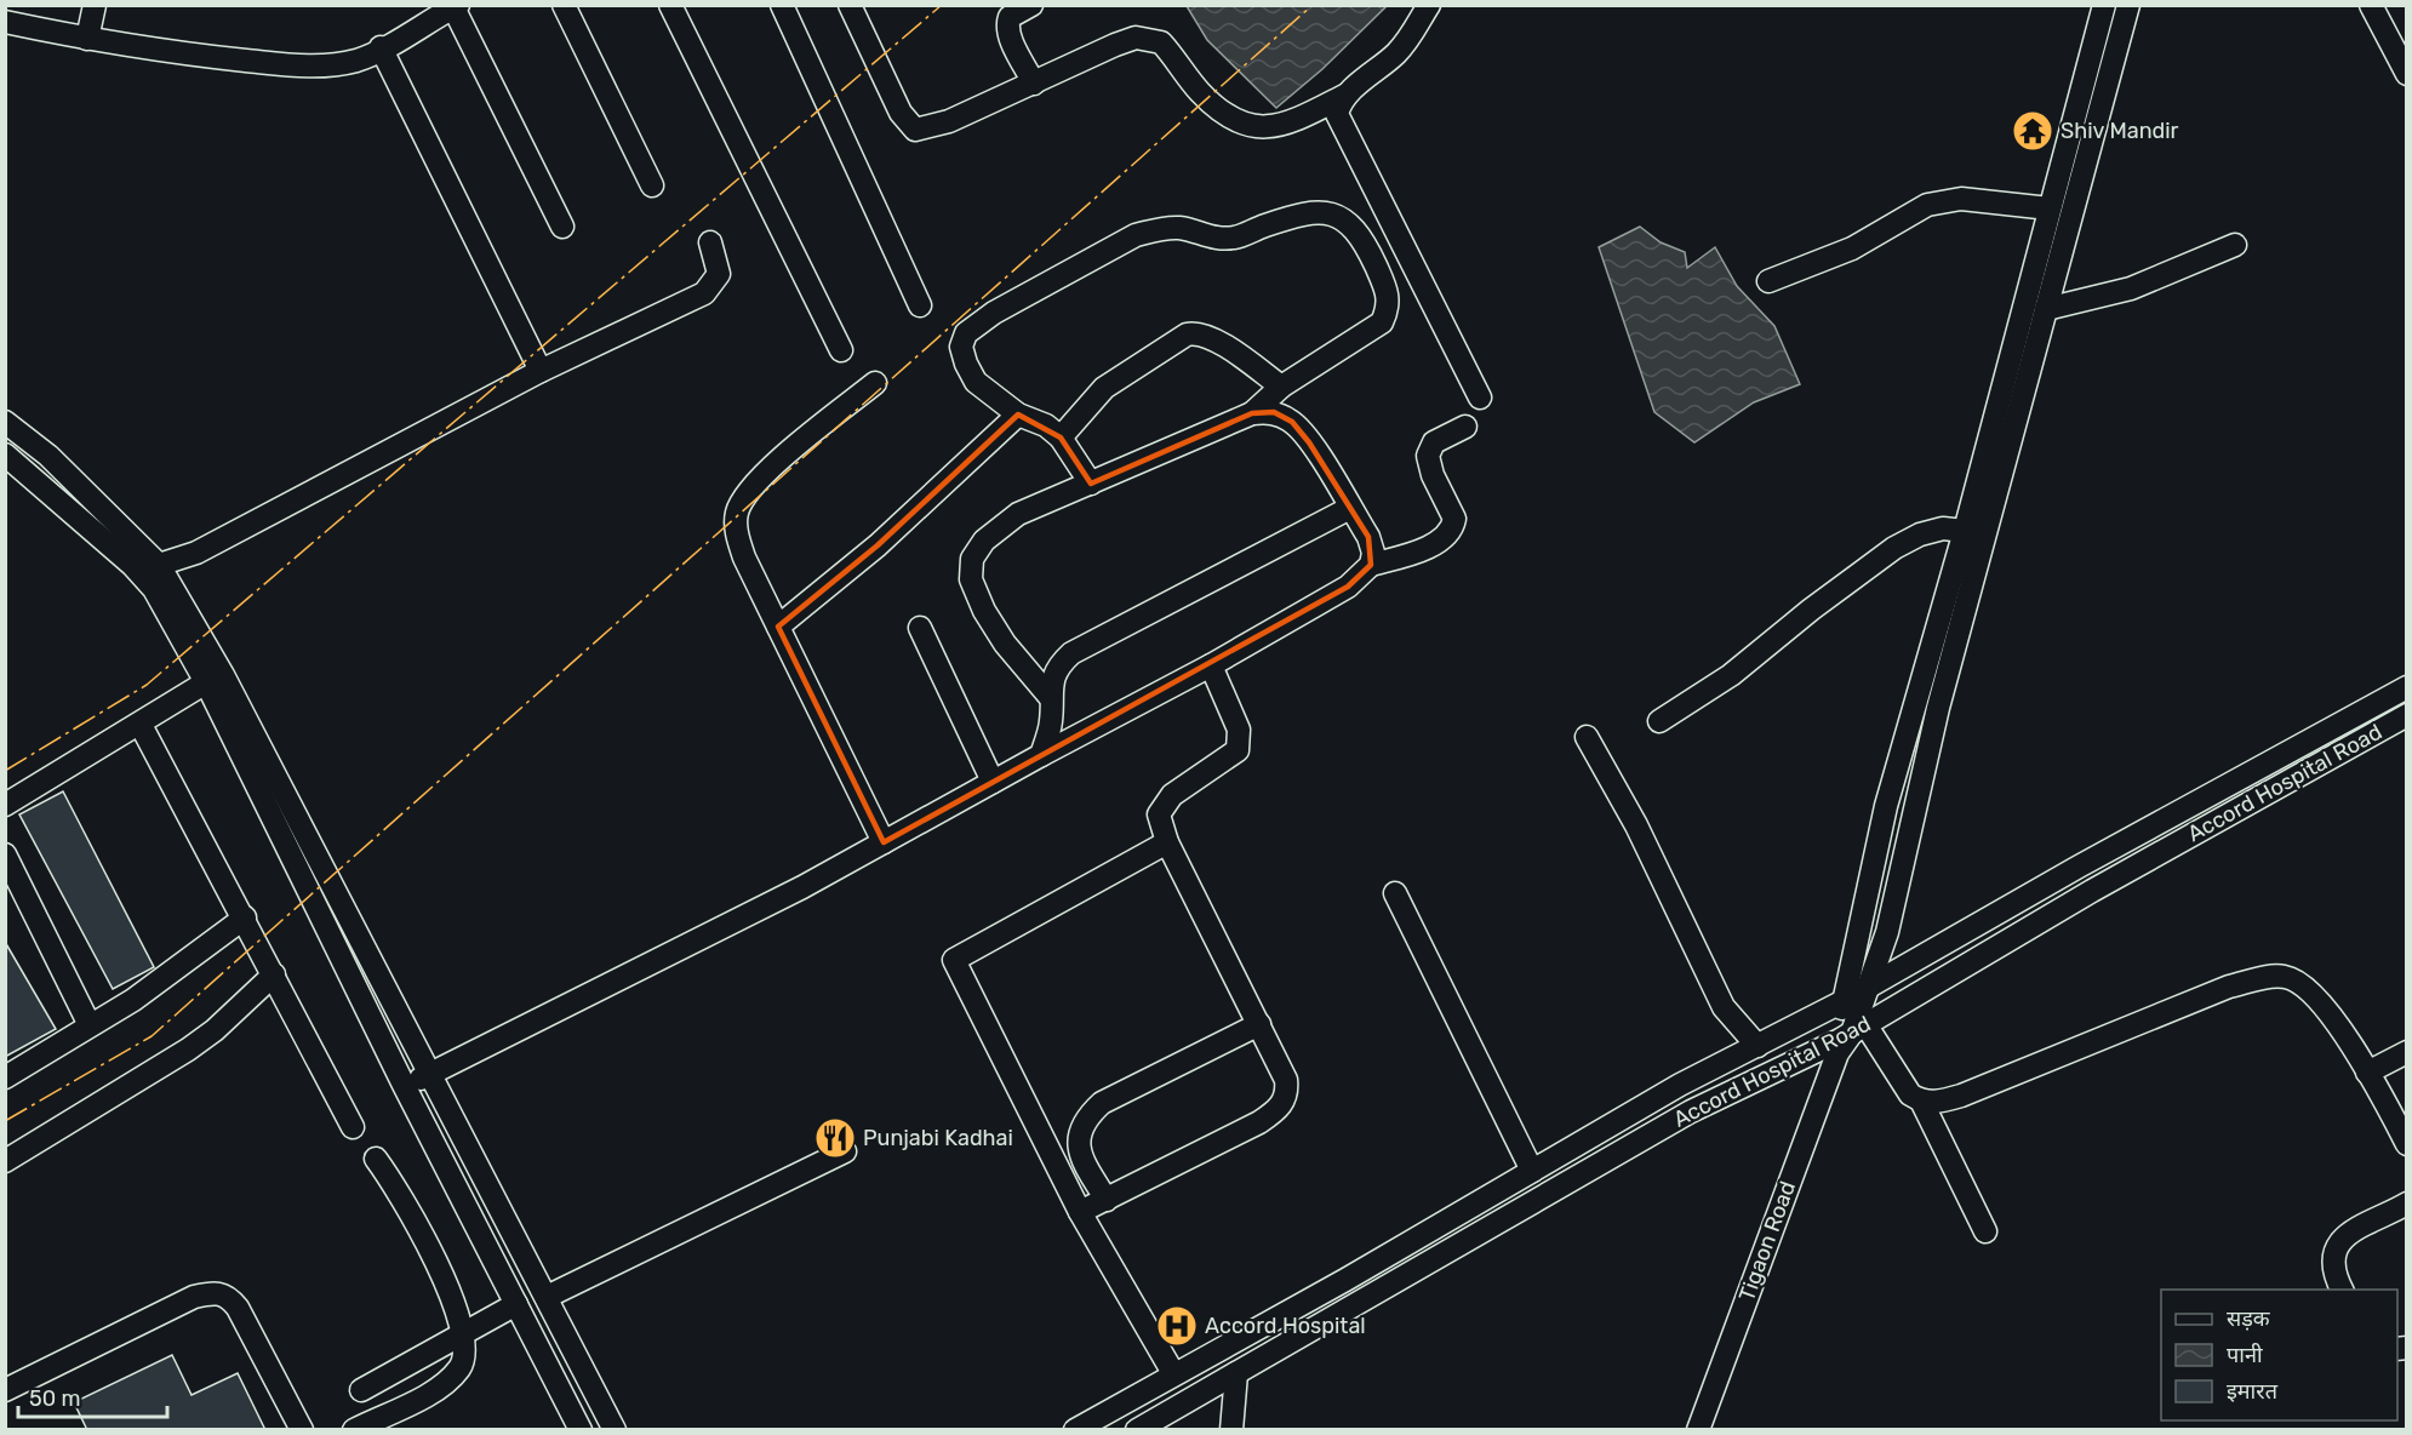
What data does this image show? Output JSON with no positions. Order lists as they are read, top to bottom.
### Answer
{
  "streets": {
    "street": ["Accord Hospital Road", "Tigaon Road"]
  },
  "crossings": [
    ["Accord Hospital Road", "Tigaon Road"]
  ],
  "places": {
    "temple": ["Shiv Mandir"],
    "restaurant": ["Punjabi Kadhai"],
    "hospital": ["Accord Hospital"]
  },
  "legend": ["सड़क", "पानी", "इमारत"],
  "scale_bar": "50 m"
}
